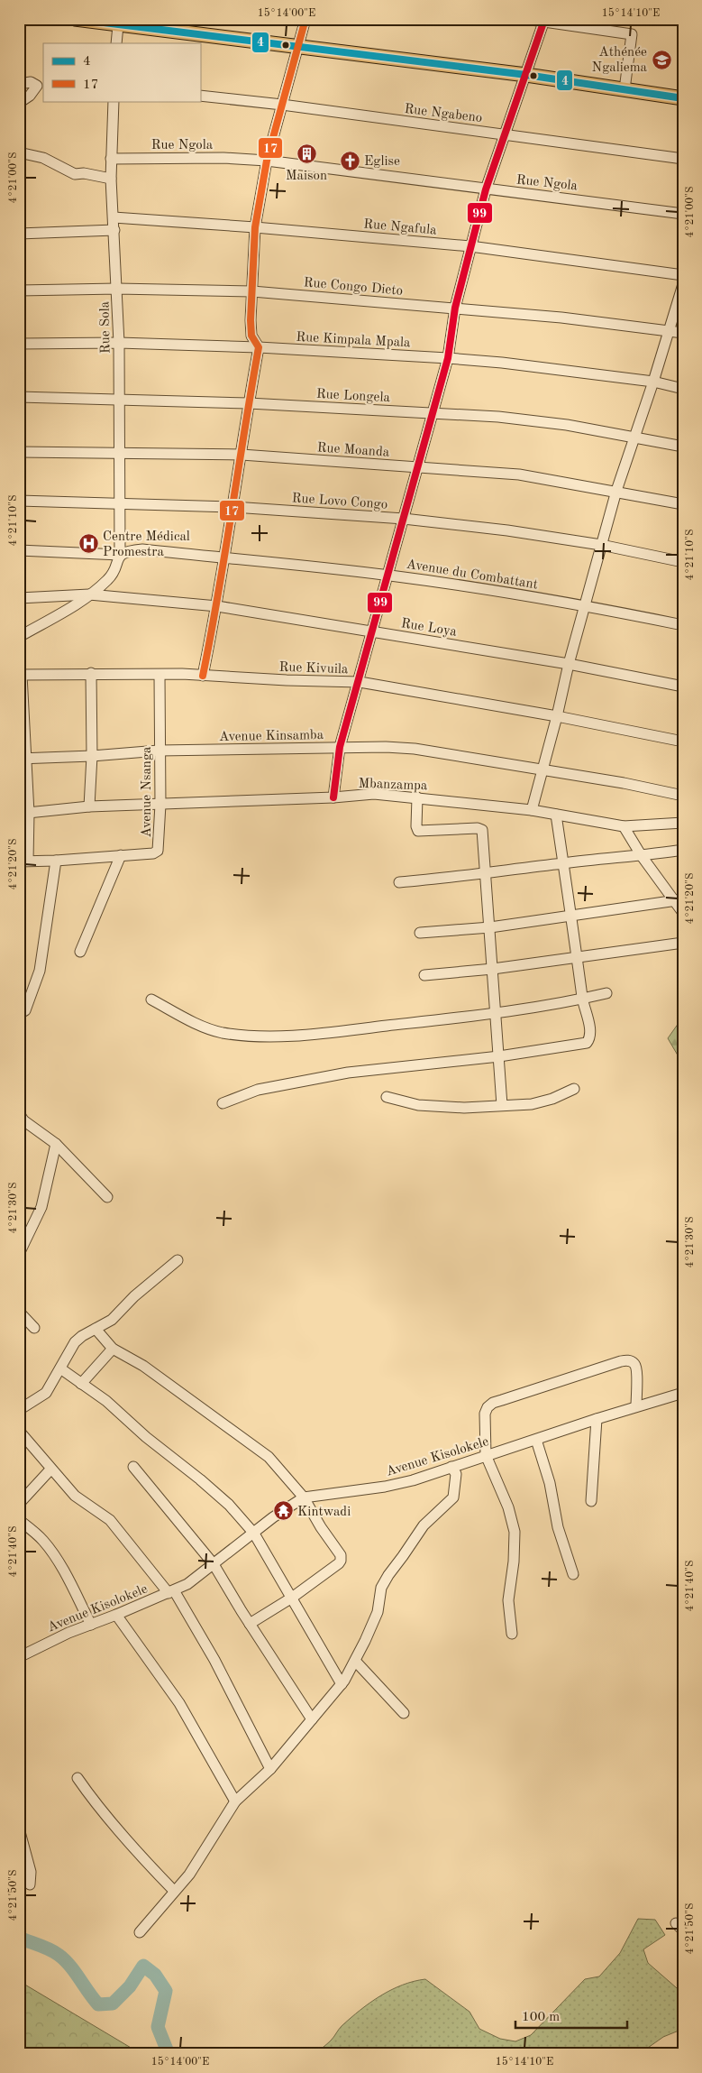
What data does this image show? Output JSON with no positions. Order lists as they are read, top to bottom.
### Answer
{
  "streets": {
    "street": [
      "Rue Ngabeno",
      "Rue Ngola",
      "Rue Ngafula",
      "Rue Congo Dieto",
      "Rue Sola",
      "Rue Kimpala Mpala",
      "Rue Longela",
      "Rue Moanda",
      "Rue Lovo Congo",
      "Avenue du Combattant",
      "Rue Loya",
      "Rue Kivuila",
      "Avenue Kinsamba",
      "Mbanzampa",
      "Avenue Nsanga",
      "Avenue Kisolokele"
    ]
  },
  "crossings": [
    ["Rue Ngola", "Rue Sola"],
    ["Rue Ngafula", "Rue Sola"],
    ["Rue Congo Dieto", "Rue Sola"],
    ["Rue Sola", "Rue Kimpala Mpala"],
    ["Rue Sola", "Rue Longela"],
    ["Rue Sola", "Rue Moanda"],
    ["Rue Sola", "Rue Lovo Congo"],
    ["Rue Sola", "Avenue du Combattant"],
    ["Rue Kivuila", "Avenue Nsanga"],
    ["Avenue Kinsamba", "Avenue Nsanga"],
    ["Mbanzampa", "Avenue Nsanga"]
  ],
  "places": {
    "school or university": ["Athénée Ngaliema"],
    "building": ["Maison"],
    "church": ["Eglise"],
    "hospital": ["Centre Médical Promestra"],
    "temple": ["Kintwadi"]
  },
  "lines": ["transit line 4", "transit line 17", "transit line 99"],
  "legend": ["4", "17"],
  "scale_bar": "100 m",
  "coordinates": [
    "15°14'00\"E",
    "15°14'10\"E",
    "4°21'00\"S",
    "4°21'10\"S",
    "4°21'20\"S",
    "4°21'30\"S",
    "4°21'40\"S",
    "4°21'50\"S"
  ]
}
